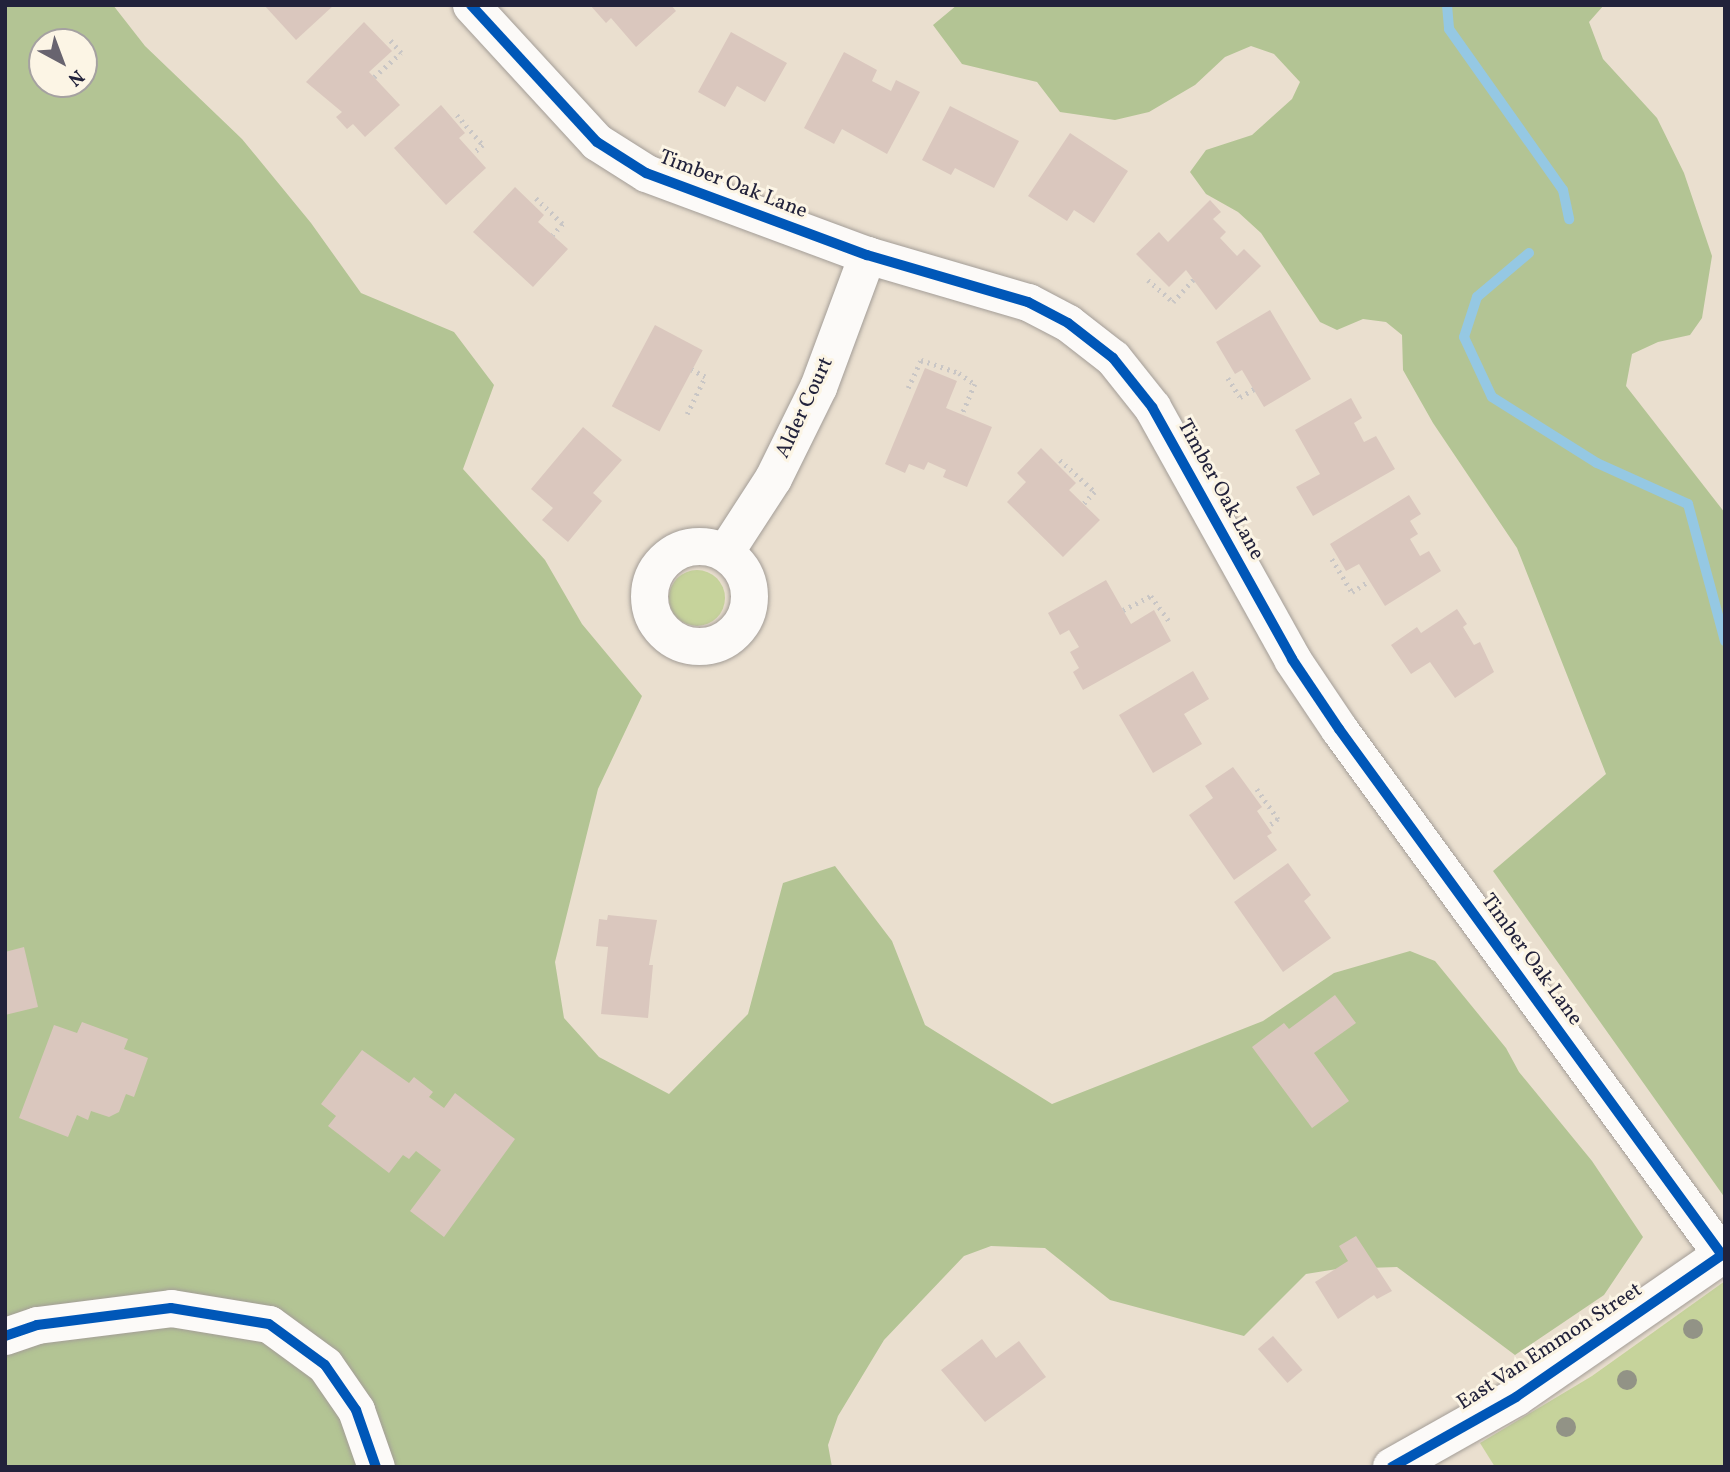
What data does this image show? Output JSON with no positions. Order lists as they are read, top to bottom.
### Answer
{
  "streets": {
    "street": ["Timber Oak Lane", "Alder Court", "East Van Emmon Street"]
  },
  "crossings": [
    ["Timber Oak Lane", "Alder Court"],
    ["Timber Oak Lane", "East Van Emmon Street"]
  ],
  "north": "bottom right"
}
